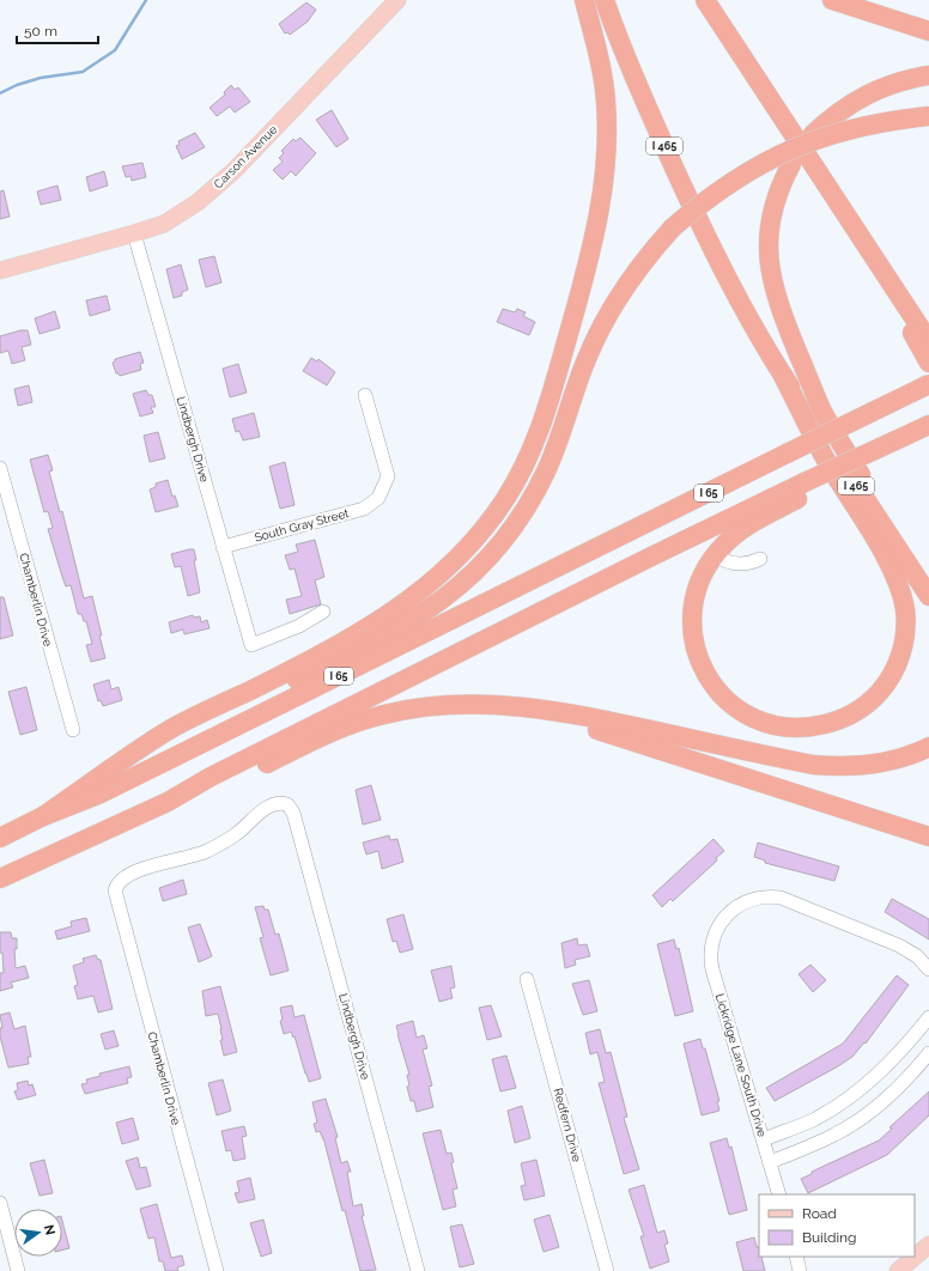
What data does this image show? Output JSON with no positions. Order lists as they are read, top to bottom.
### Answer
{
  "streets": {
    "highway": ["I 465", "I 65"],
    "main road": ["Carson Avenue"],
    "street": [
      "Lindbergh Drive",
      "South Gray Street",
      "Chamberlin Drive",
      "Lickridge Lane South Drive",
      "Redfern Drive"
    ]
  },
  "crossings": [
    ["Carson Avenue", "Lindbergh Drive"],
    ["Lindbergh Drive", "South Gray Street"],
    ["Lindbergh Drive", "Chamberlin Drive"]
  ],
  "legend": ["Road", "Building"],
  "scale_bar": "50 m",
  "north": "right"
}
